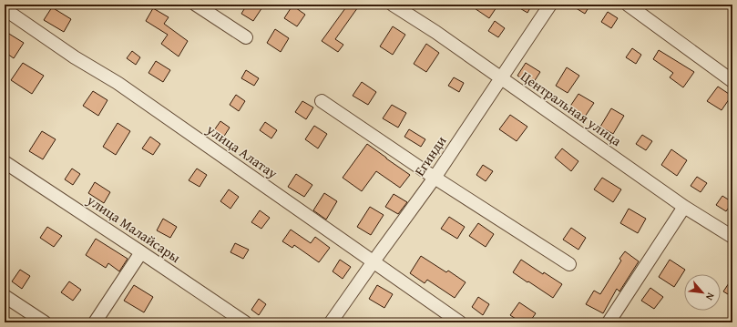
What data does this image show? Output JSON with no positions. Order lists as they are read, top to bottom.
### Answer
{
  "streets": {
    "street": [
      "Центральная улица",
      "улица Алатау",
      "Егинди",
      "улица Малайсары"
    ]
  },
  "crossings": [
    ["Центральная улица", "Егинди"],
    ["улица Алатау", "Егинди"]
  ],
  "north": "bottom right"
}
